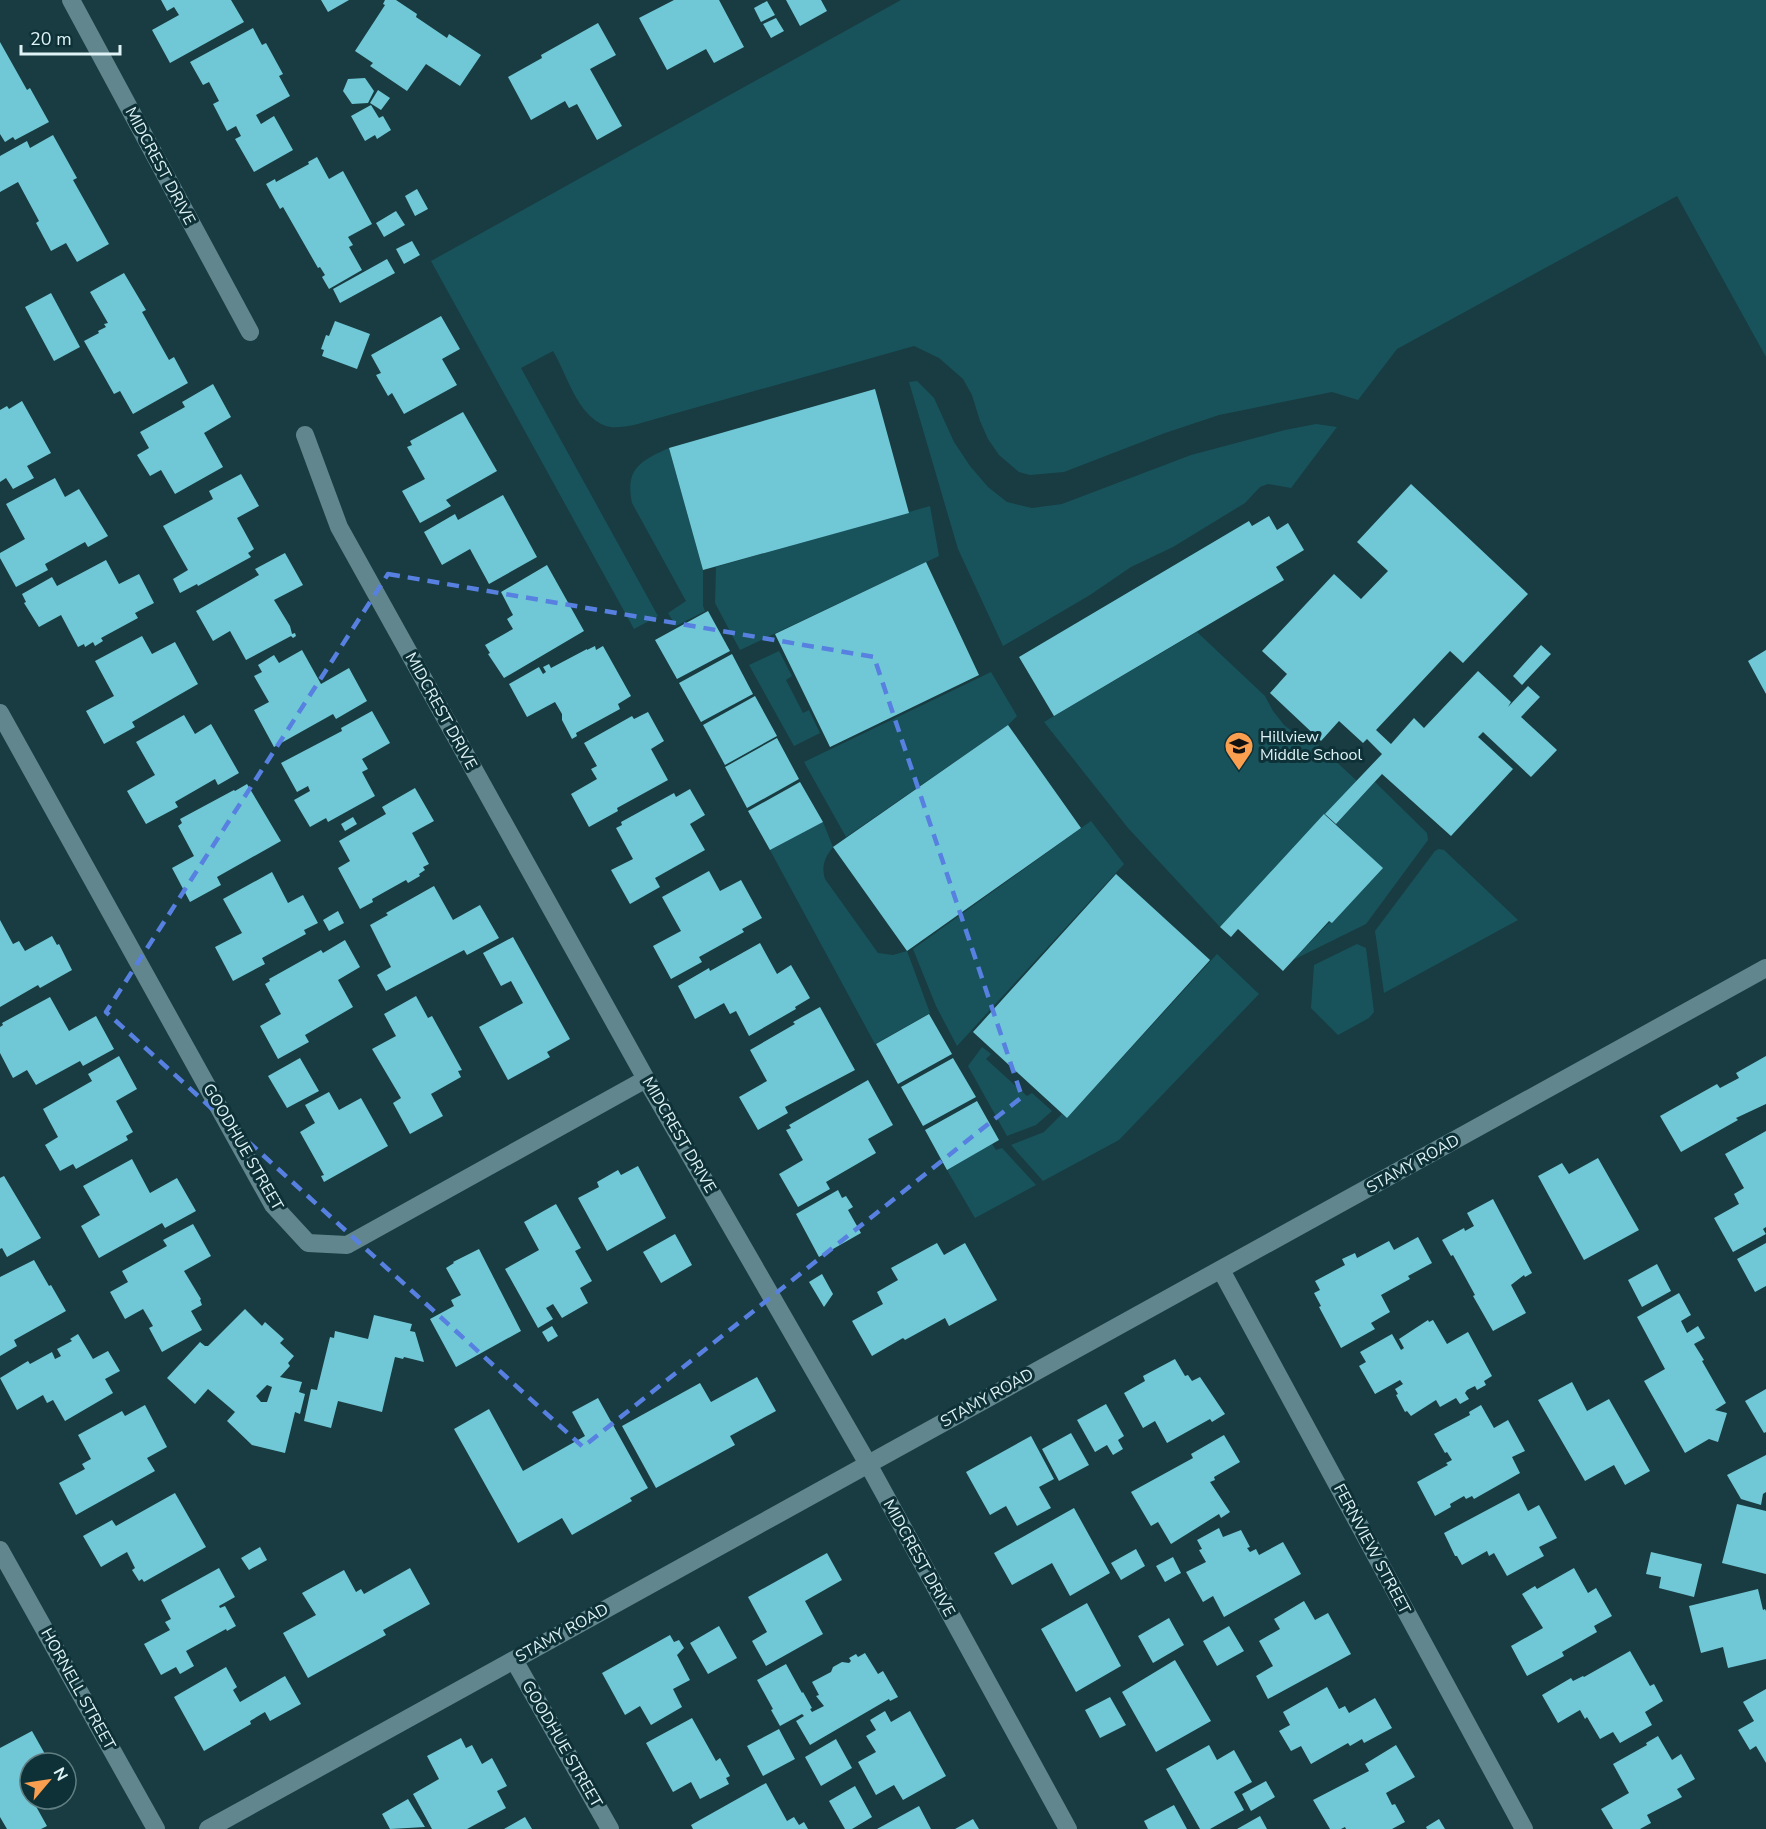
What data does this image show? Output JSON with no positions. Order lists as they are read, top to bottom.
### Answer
{
  "streets": {
    "street": [
      "MIDCREST DRIVE",
      "GOODHUE STREET",
      "STAMY ROAD",
      "FERNVIEW STREET",
      "HORNELL STREET"
    ]
  },
  "crossings": [
    ["MIDCREST DRIVE", "GOODHUE STREET"],
    ["MIDCREST DRIVE", "STAMY ROAD"],
    ["GOODHUE STREET", "STAMY ROAD"],
    ["STAMY ROAD", "FERNVIEW STREET"]
  ],
  "places": {
    "school or university": ["Hillview Middle School"]
  },
  "scale_bar": "20 m",
  "north": "top right"
}
